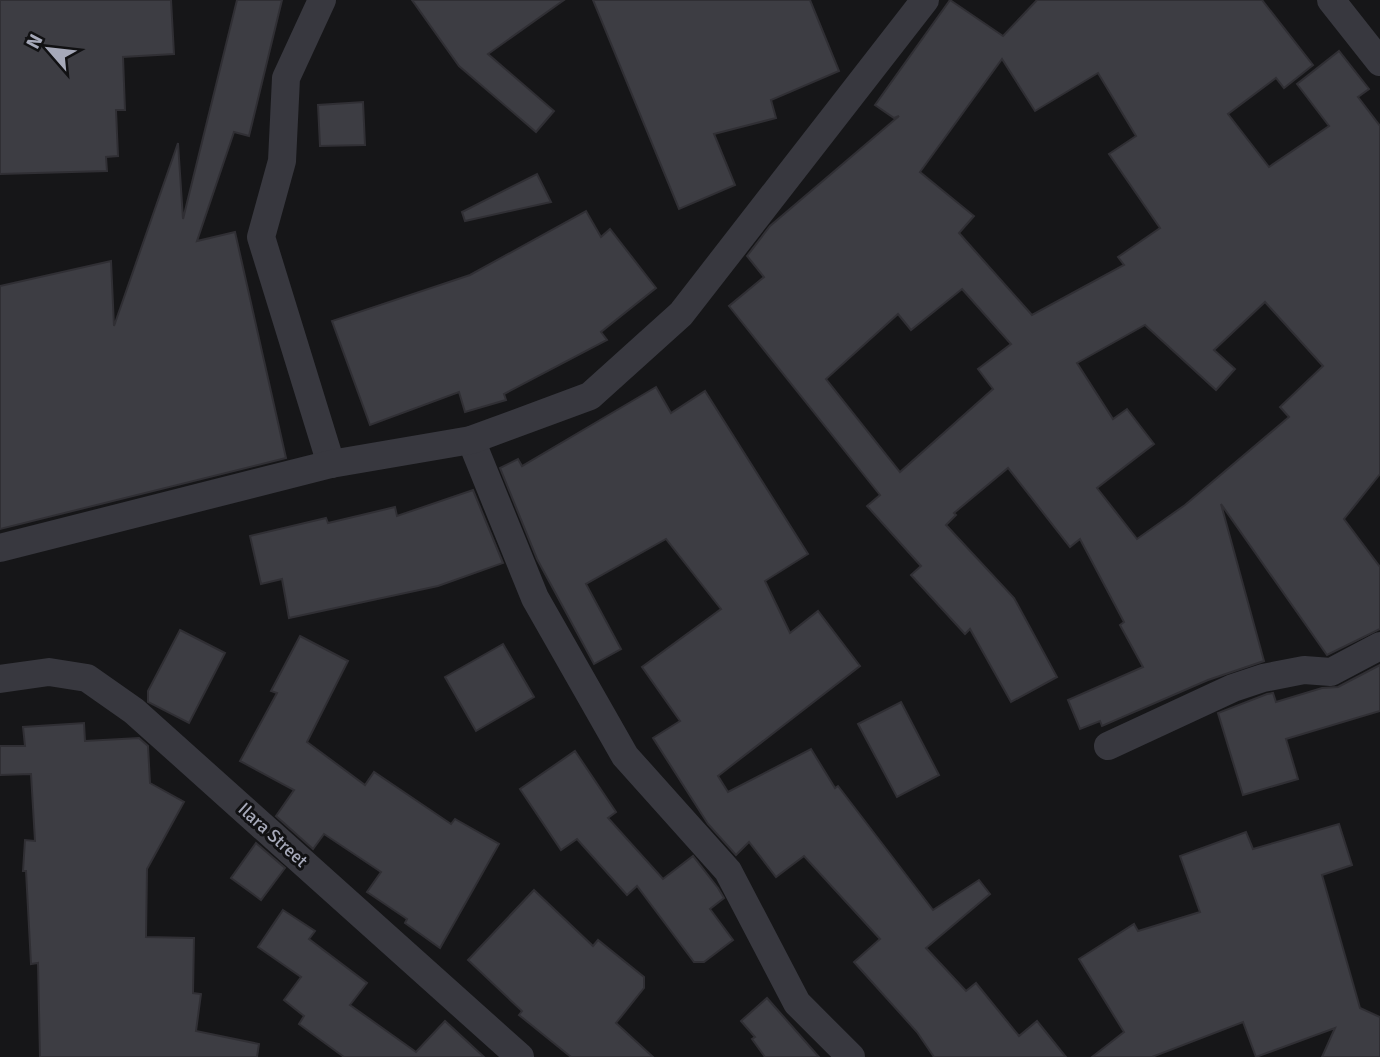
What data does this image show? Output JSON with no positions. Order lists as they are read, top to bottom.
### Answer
{
  "streets": {
    "street": ["Ilara Street"]
  },
  "north": "top left"
}
